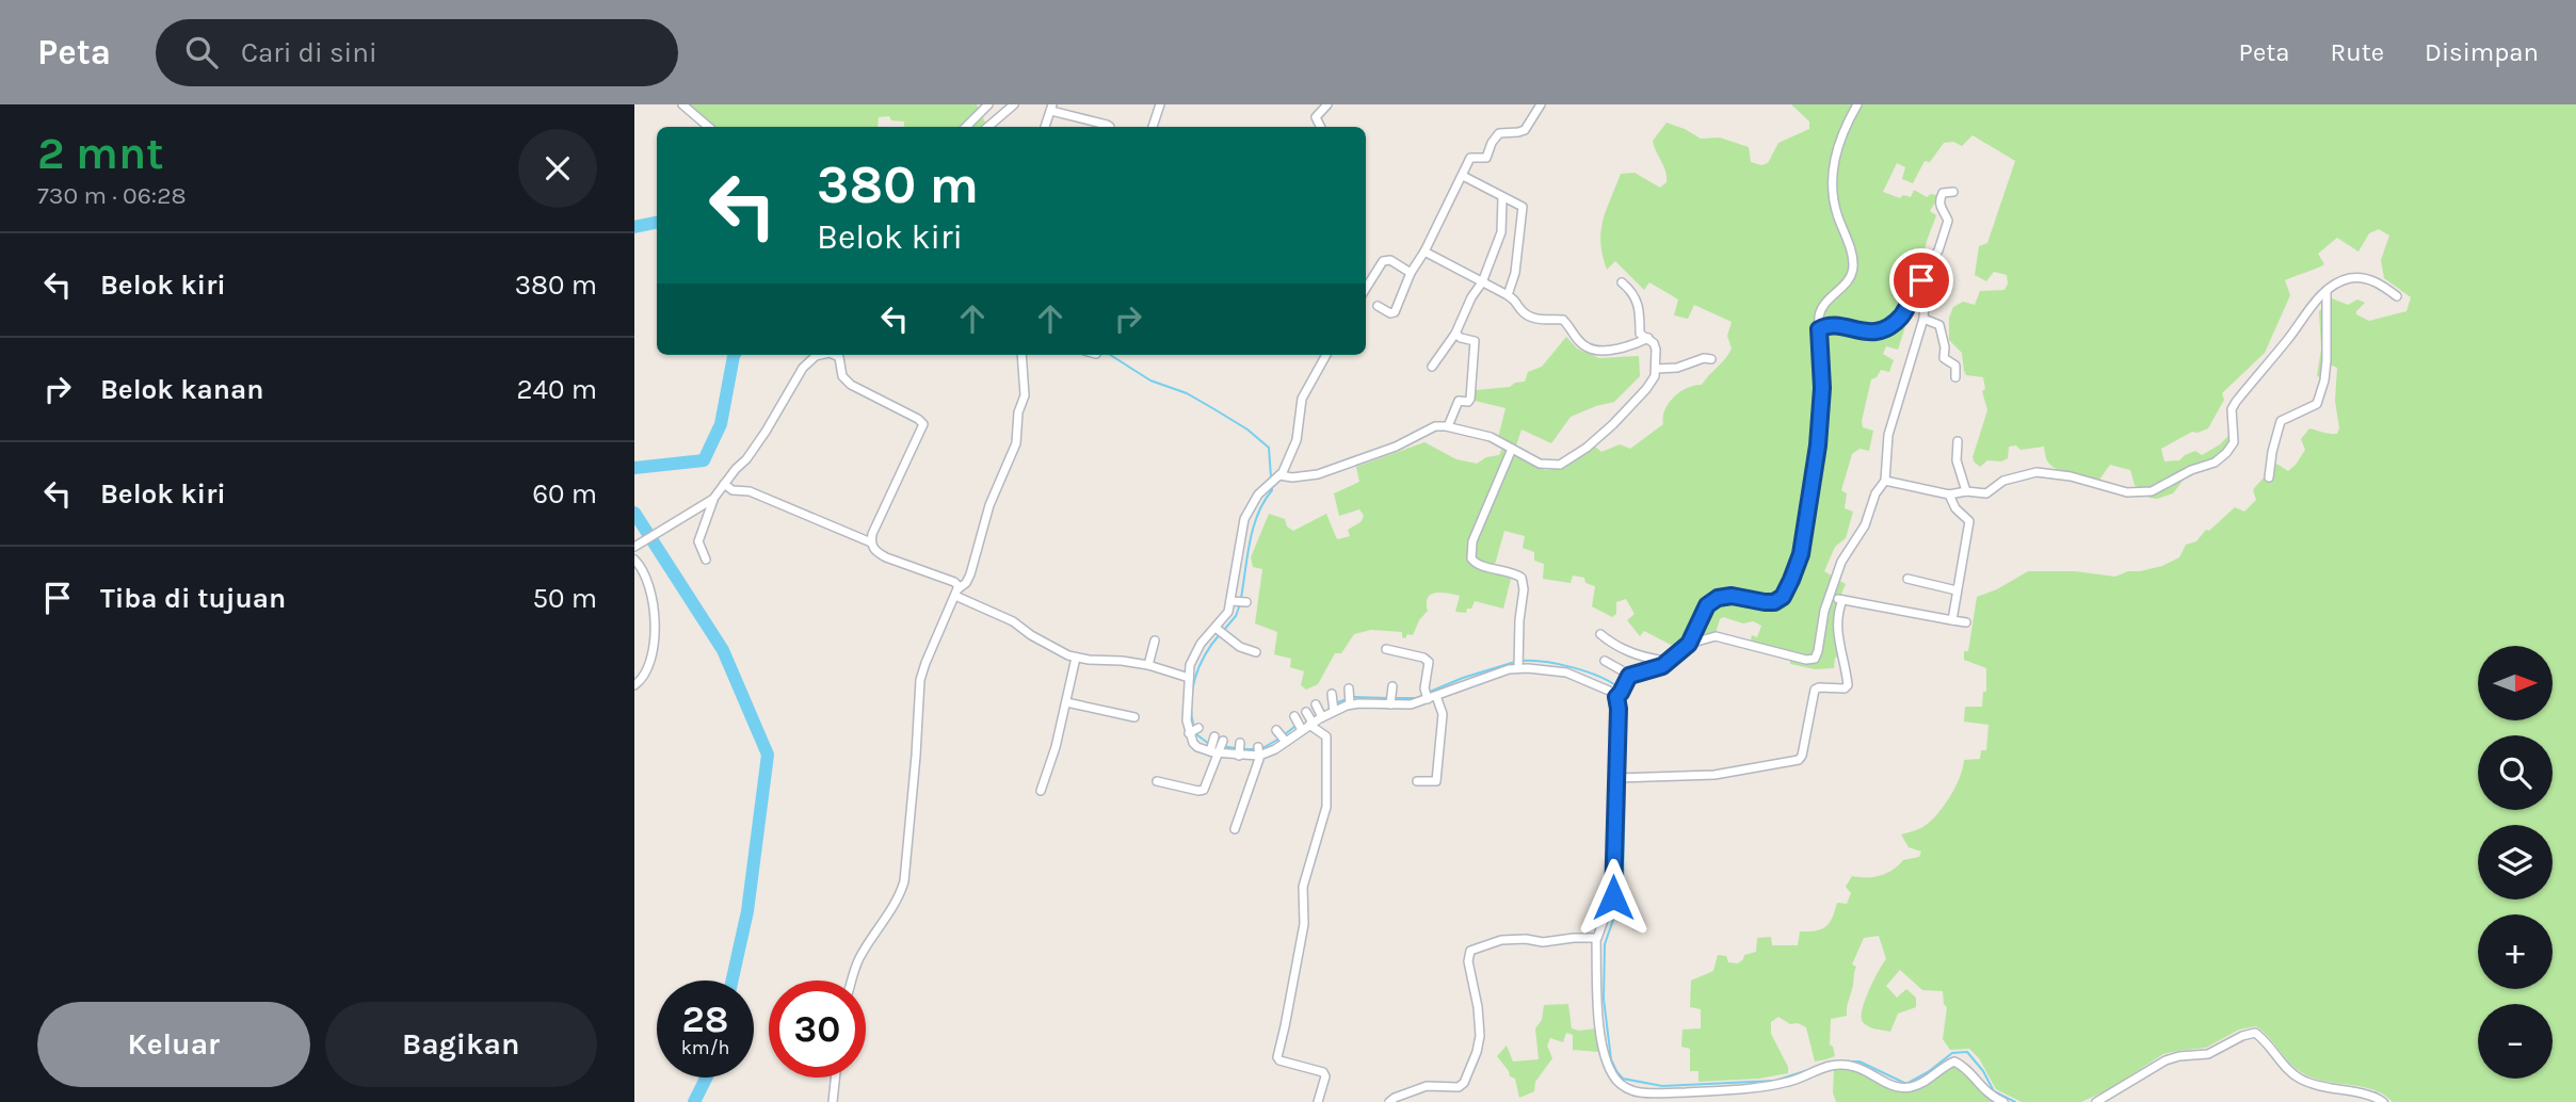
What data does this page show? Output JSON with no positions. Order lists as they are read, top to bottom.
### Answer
{
  "north": "right",
  "page": {
    "header": "Peta",
    "search": "Cari di sini",
    "nav": ["Peta", "Rute", "Disimpan"],
    "heading": ["2 mnt", "730 m · 06:28"],
    "turn": ["380 m", "Belok kiri"],
    "list": [
      {
        "name": "Belok kiri",
        "value": "380 m"
      },
      {
        "name": "Belok kanan",
        "value": "240 m"
      },
      {
        "name": "Belok kiri",
        "value": "60 m"
      },
      {
        "name": "Tiba di tujuan",
        "value": "50 m"
      }
    ],
    "map_buttons": ["+", "−"],
    "speed": "28 km/h",
    "limit": "30",
    "buttons": ["Keluar", "Bagikan"]
  }
}
